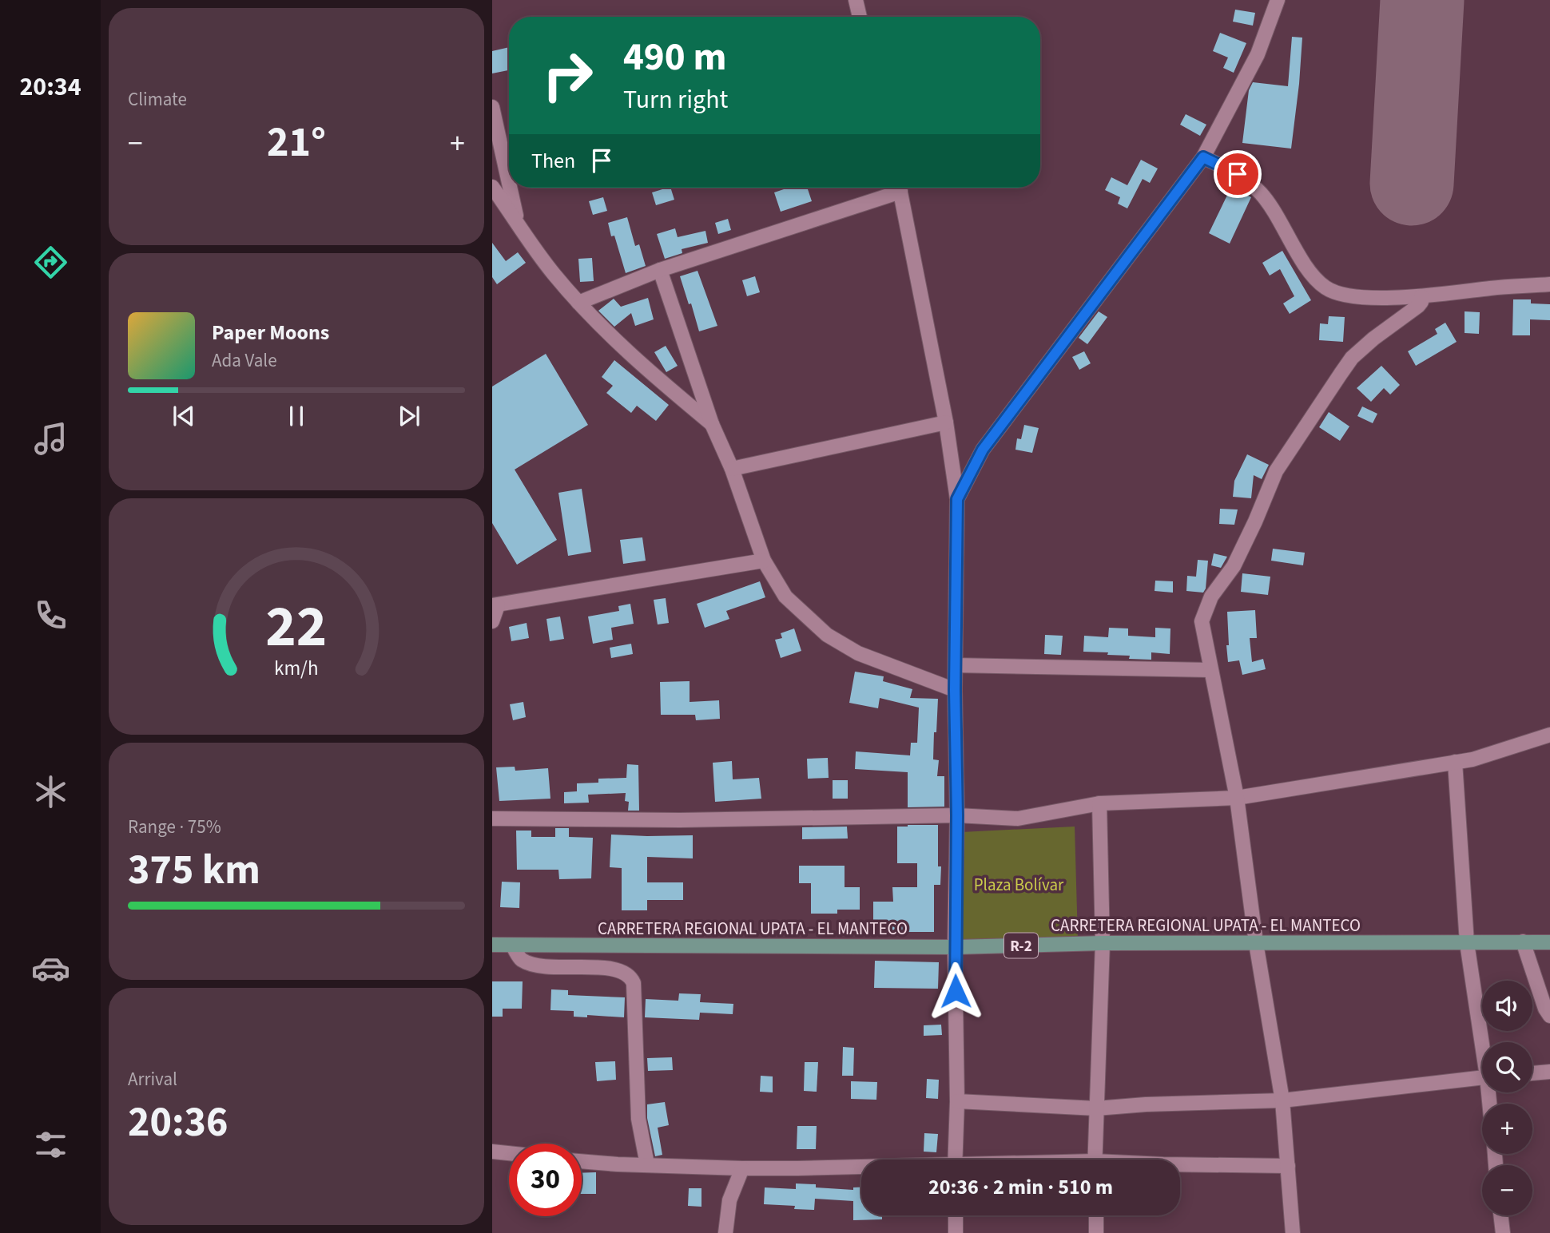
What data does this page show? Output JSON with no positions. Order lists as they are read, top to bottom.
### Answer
{
  "streets": {
    "main road": ["CARRETERA REGIONAL UPATA - EL MANTECO", "R-2"]
  },
  "parks": ["Plaza Bolívar"],
  "page": {
    "tabs": "20:34",
    "tile": [
      "Climate",
      ["Range · 75%", "375 km"],
      ["Arrival", "20:36"]
    ],
    "turn": ["490 m", "Turn right"],
    "heat": ["−", "21°", "+"],
    "then": "Then",
    "song": ["Paper Moons", "Ada Vale"],
    "map_buttons": ["+", "−"],
    "limit": "30",
    "trip": "20:36 · 2 min · 510 m",
    "gauge": ["22", "km/h"]
  }
}
